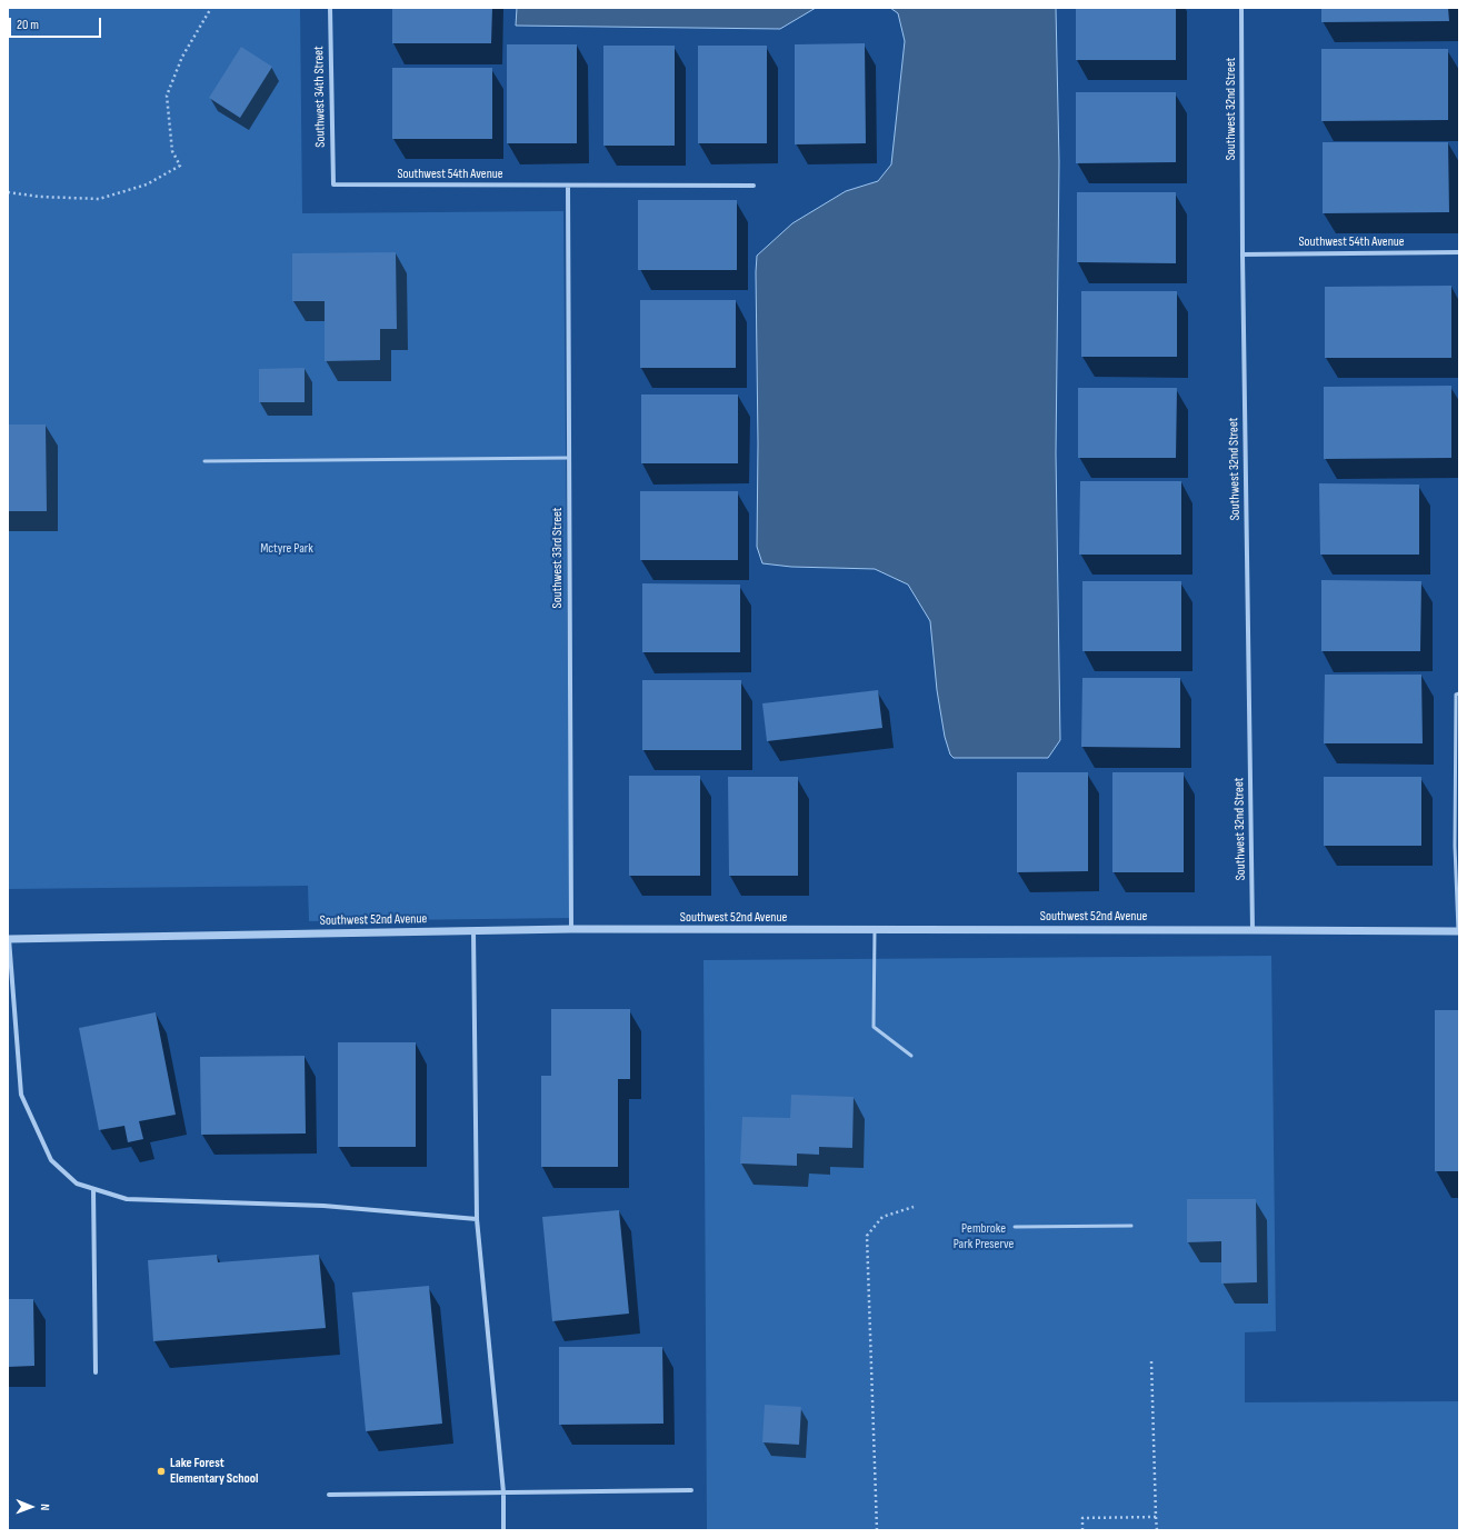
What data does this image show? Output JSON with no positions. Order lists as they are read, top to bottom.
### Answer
{
  "streets": {
    "street": [
      "Southwest 34th Street",
      "Southwest 32nd Street",
      "Southwest 54th Avenue",
      "Southwest 33rd Street",
      "Southwest 52nd Avenue"
    ]
  },
  "crossings": [
    ["Southwest 34th Street", "Southwest 54th Avenue"],
    ["Southwest 32nd Street", "Southwest 54th Avenue"],
    ["Southwest 32nd Street", "Southwest 52nd Avenue"],
    ["Southwest 54th Avenue", "Southwest 33rd Street"],
    ["Southwest 33rd Street", "Southwest 52nd Avenue"]
  ],
  "parks": ["Mctyre Park", "Pembroke Park Preserve"],
  "places": ["Lake Forest Elementary School"],
  "scale_bar": "20 m",
  "north": "right"
}
